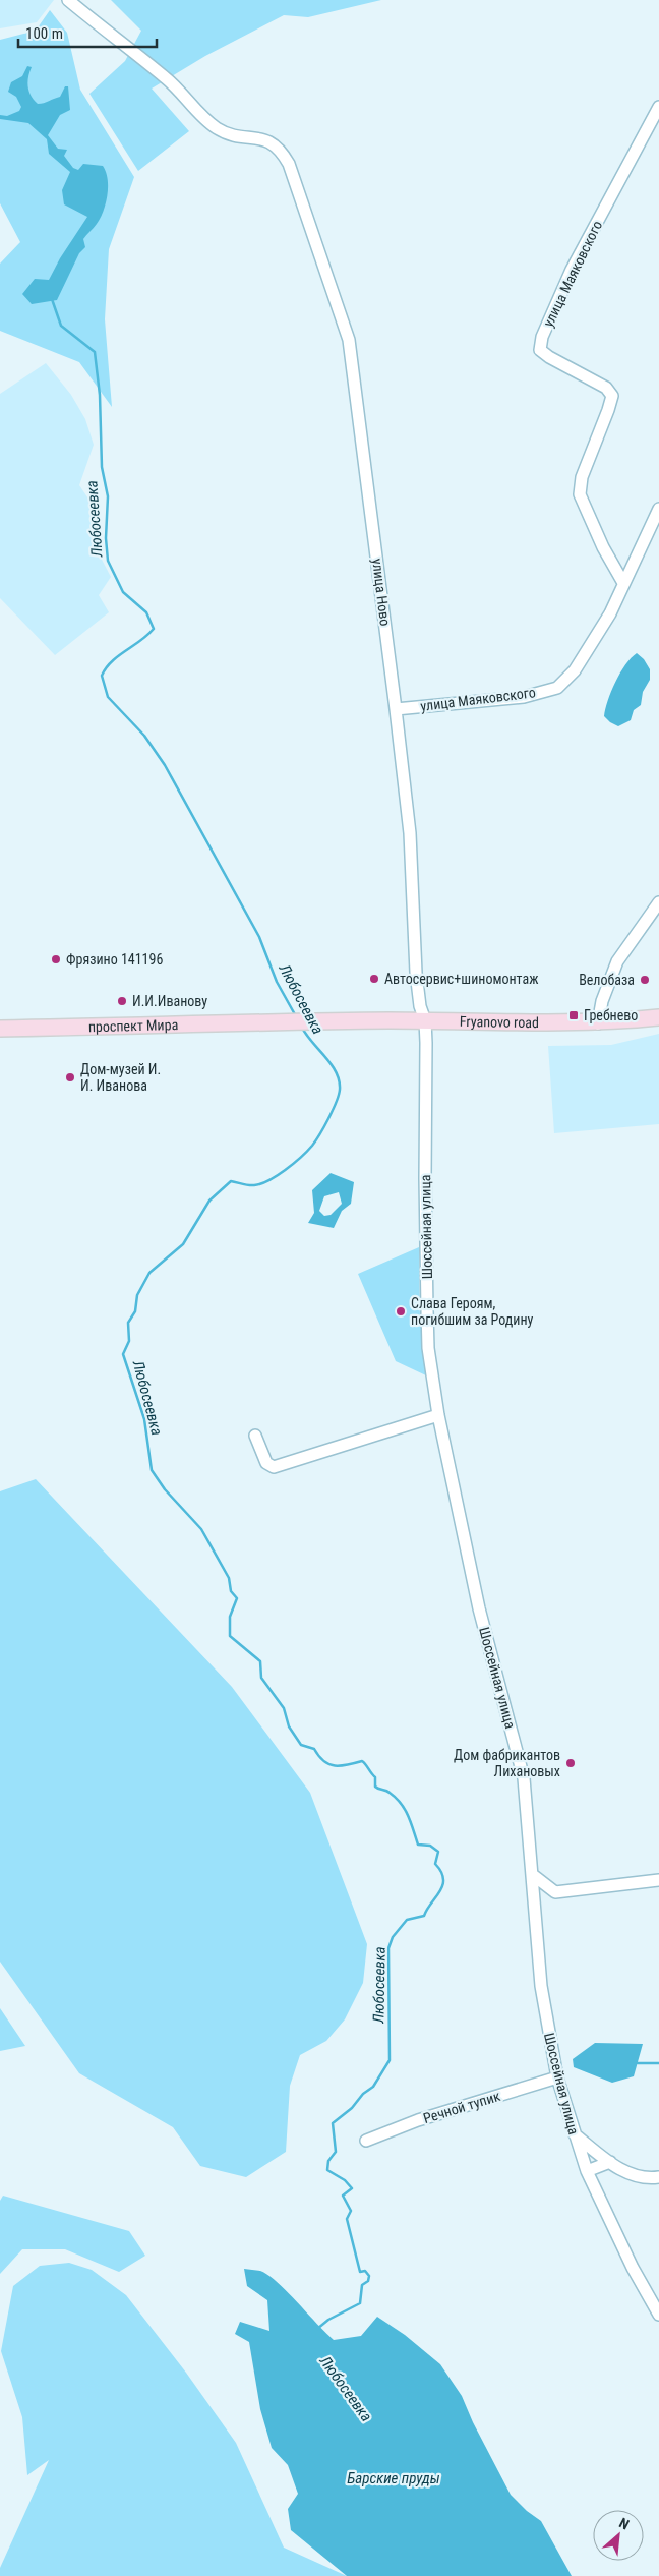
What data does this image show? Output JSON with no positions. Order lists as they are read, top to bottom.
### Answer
{
  "streets": {
    "main road": ["Fryanovo road", "проспект Мира"],
    "street": [
      "улица Маяковского",
      "улица Ново",
      "Шоссейная улица",
      "Речной тупик"
    ]
  },
  "crossings": [
    ["улица Маяковского", "улица Ново"],
    ["улица Ново", "Fryanovo road"],
    ["улица Ново", "Шоссейная улица"],
    ["Fryanovo road", "проспект Мира"],
    ["Fryanovo road", "Шоссейная улица"],
    ["Шоссейная улица", "Речной тупик"]
  ],
  "water": ["Любосеевка", "Барские пруды"],
  "places": {
    "other": [
      "Фрязино 141196",
      "Автосервис+шиномонтаж",
      "Велобаза",
      "И.И.Иванову",
      "Дом-музей И. И. Иванова",
      "Слава Героям, погибшим за Родину",
      "Дом фабрикантов Лихановых"
    ],
    "transit": ["Гребнево"]
  },
  "scale_bar": "100 m",
  "north": "top right"
}
